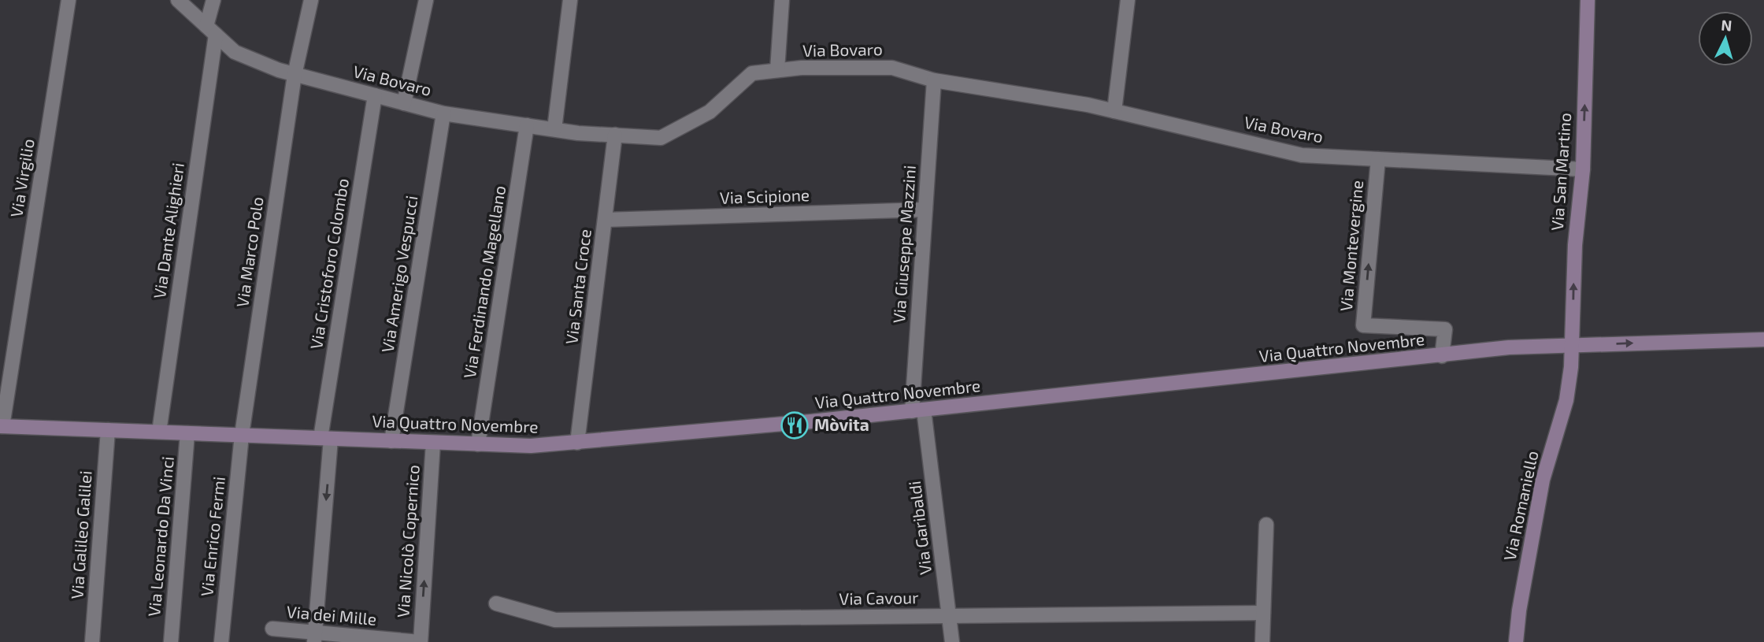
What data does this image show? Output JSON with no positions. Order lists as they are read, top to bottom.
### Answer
{
  "streets": {
    "street": [
      "Via Bovaro",
      "Via San Martino",
      "Via Virgilio",
      "Via Scipione",
      "Via Dante Alighieri",
      "Via Giuseppe Mazzini",
      "Via Montevergine",
      "Via Marco Polo",
      "Via Cristoforo Colombo",
      "Via Amerigo Vespucci",
      "Via Ferdinando Magellano",
      "Via Santa Croce",
      "Via Quattro Novembre",
      "Via Romaniello",
      "Via Garibaldi",
      "Via Galileo Galilei",
      "Via Leonardo Da Vinci",
      "Via Enrico Fermi",
      "Via Nicolò Copernico",
      "Via Cavour",
      "Via dei Mille"
    ]
  },
  "crossings": [
    ["Via Bovaro", "Via San Martino"],
    ["Via Bovaro", "Via Dante Alighieri"],
    ["Via Bovaro", "Via Giuseppe Mazzini"],
    ["Via Bovaro", "Via Montevergine"],
    ["Via Bovaro", "Via Marco Polo"],
    ["Via Bovaro", "Via Cristoforo Colombo"],
    ["Via Bovaro", "Via Amerigo Vespucci"],
    ["Via Bovaro", "Via Ferdinando Magellano"],
    ["Via Bovaro", "Via Santa Croce"],
    ["Via San Martino", "Via Quattro Novembre"],
    ["Via San Martino", "Via Romaniello"],
    ["Via Virgilio", "Via Quattro Novembre"],
    ["Via Scipione", "Via Giuseppe Mazzini"],
    ["Via Scipione", "Via Santa Croce"],
    ["Via Dante Alighieri", "Via Quattro Novembre"],
    ["Via Giuseppe Mazzini", "Via Quattro Novembre"],
    ["Via Giuseppe Mazzini", "Via Garibaldi"],
    ["Via Montevergine", "Via Quattro Novembre"],
    ["Via Marco Polo", "Via Quattro Novembre"],
    ["Via Marco Polo", "Via Enrico Fermi"],
    ["Via Cristoforo Colombo", "Via Quattro Novembre"],
    ["Via Cristoforo Colombo", "Via dei Mille"],
    ["Via Amerigo Vespucci", "Via Quattro Novembre"],
    ["Via Ferdinando Magellano", "Via Quattro Novembre"],
    ["Via Santa Croce", "Via Quattro Novembre"],
    ["Via Quattro Novembre", "Via Romaniello"],
    ["Via Quattro Novembre", "Via Garibaldi"],
    ["Via Quattro Novembre", "Via Galileo Galilei"],
    ["Via Quattro Novembre", "Via Leonardo Da Vinci"],
    ["Via Quattro Novembre", "Via Enrico Fermi"],
    ["Via Quattro Novembre", "Via Nicolò Copernico"],
    ["Via Garibaldi", "Via Cavour"],
    ["Via Nicolò Copernico", "Via dei Mille"]
  ],
  "one_way": ["Via San Martino", "Via Cristoforo Colombo", "Via Nicolò Copernico"],
  "places": {
    "restaurant": ["Mòvita"]
  },
  "north": "top"
}
